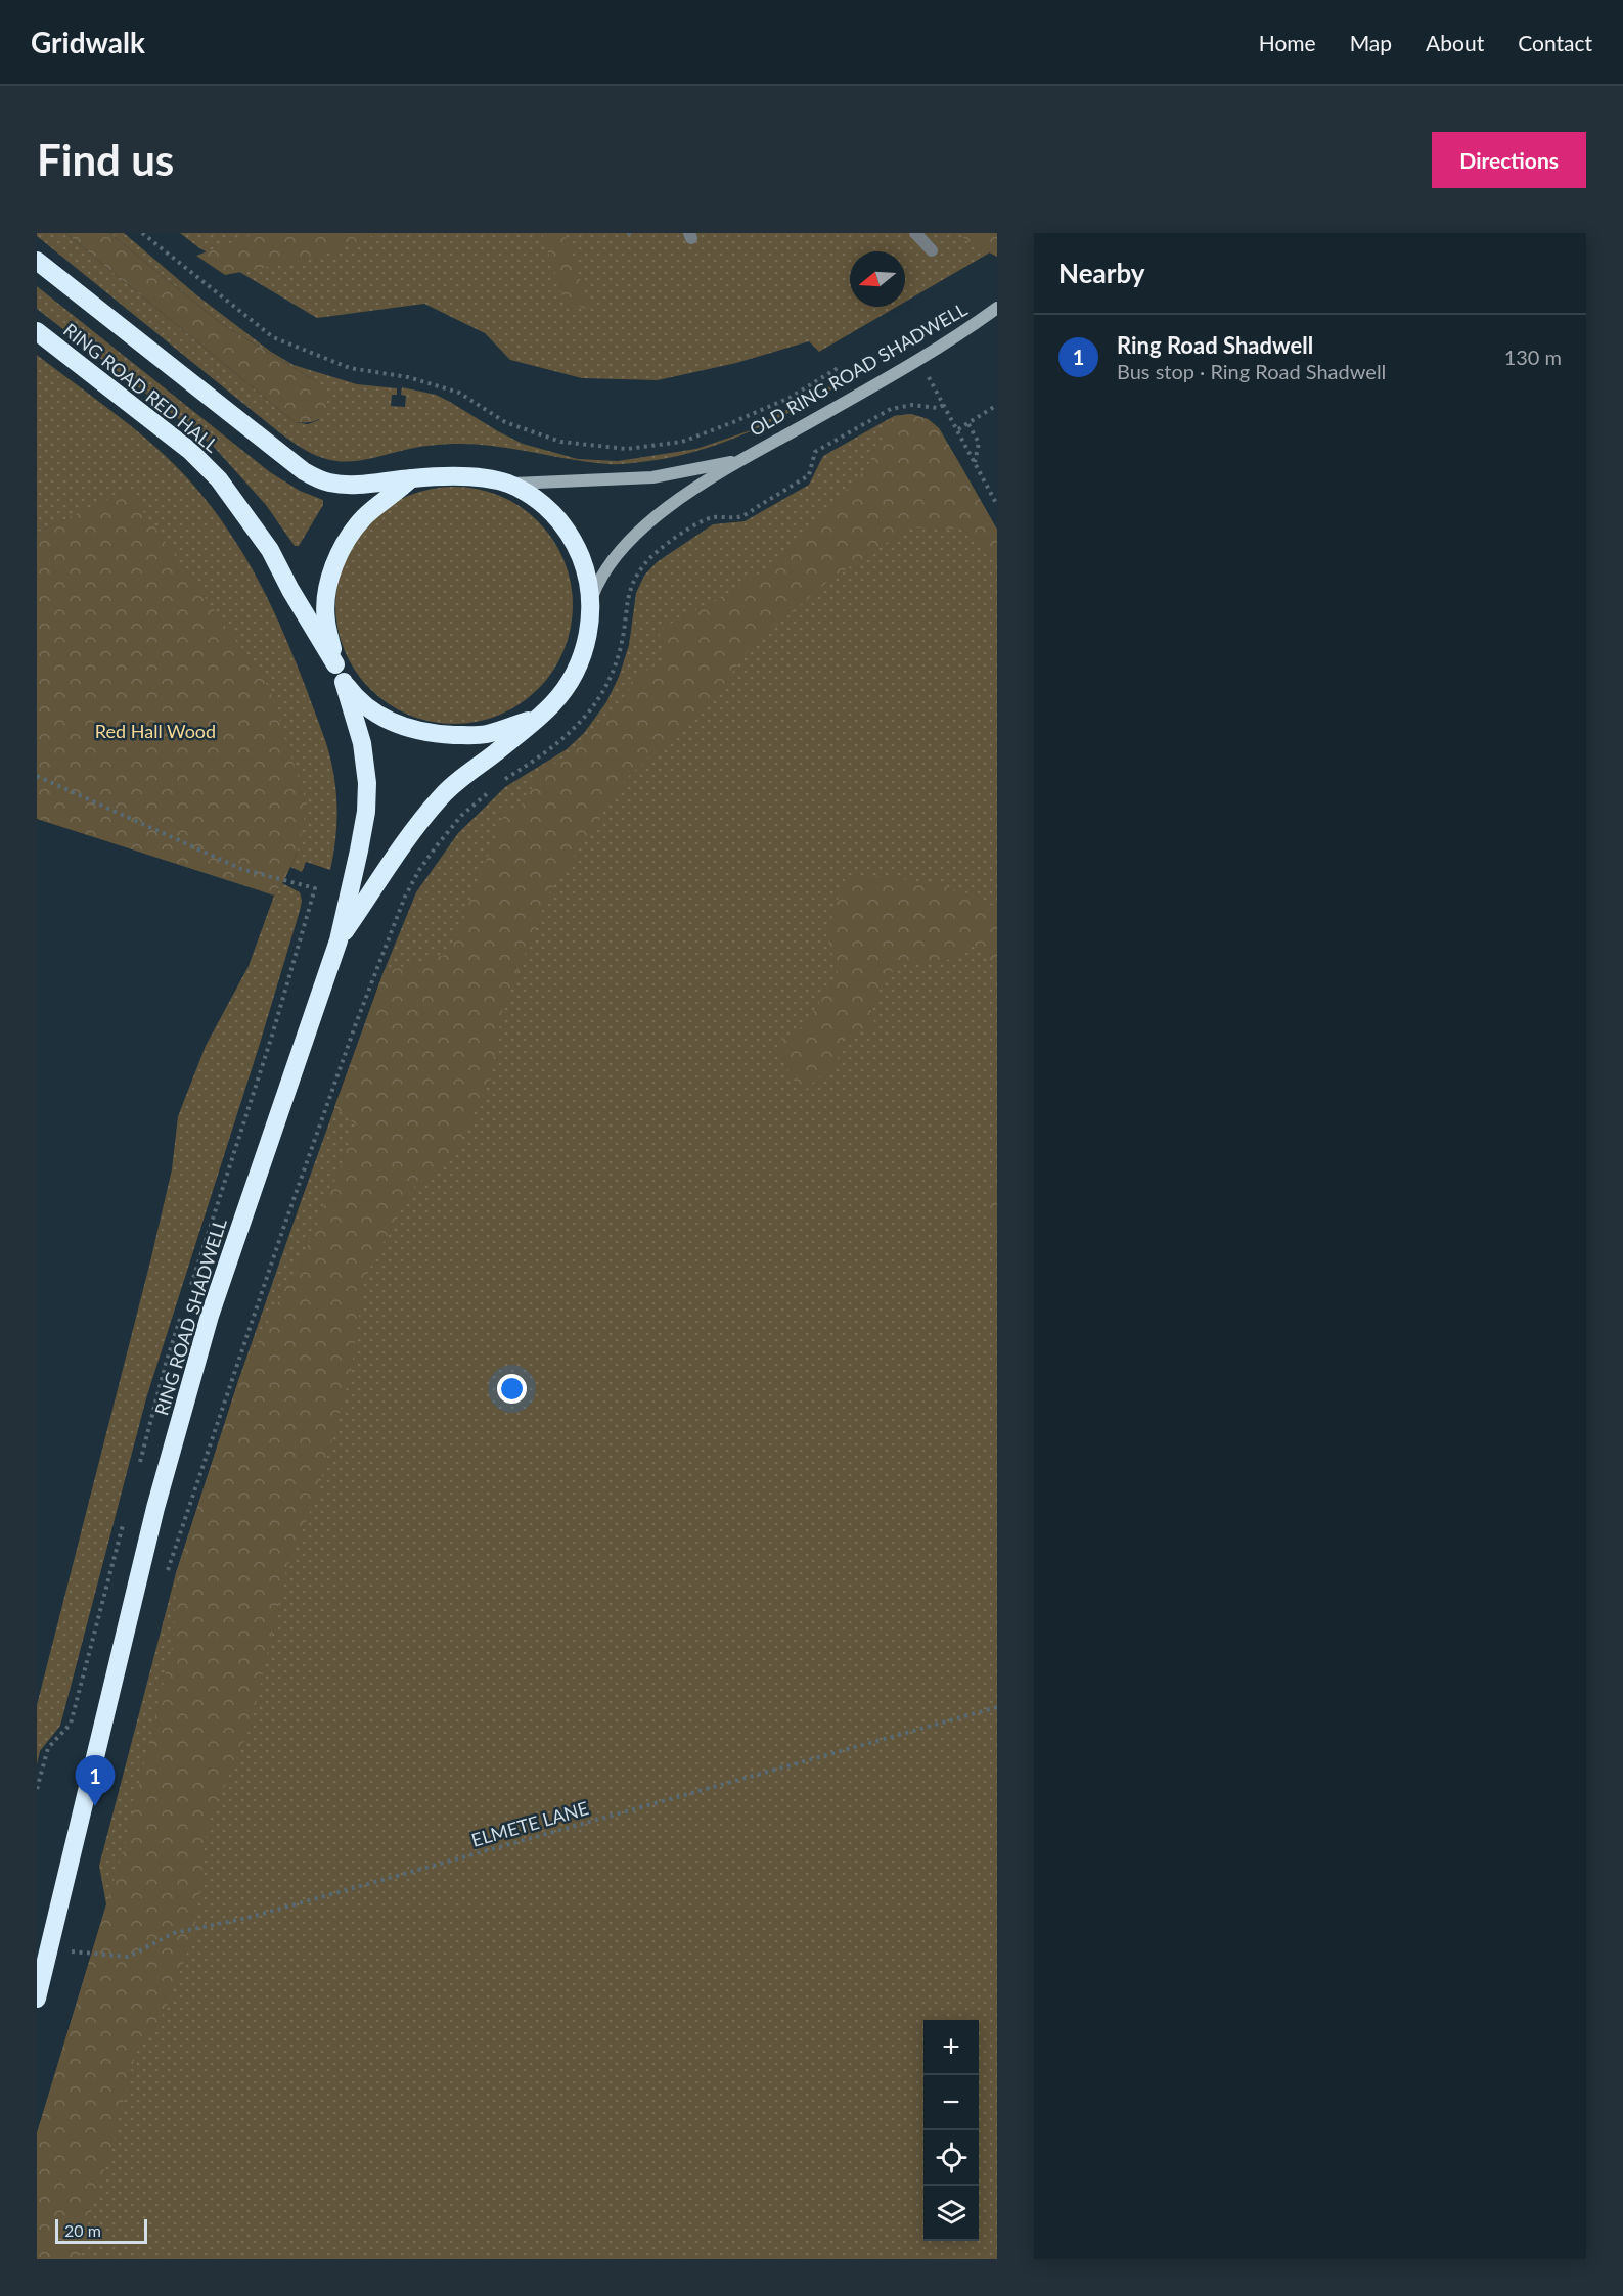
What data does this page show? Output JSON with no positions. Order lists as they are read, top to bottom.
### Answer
{
  "streets": {
    "highway": ["RING ROAD RED HALL", "RING ROAD SHADWELL"],
    "main road": ["OLD RING ROAD SHADWELL"],
    "path": ["ELMETE LANE"]
  },
  "crossings": [
    ["OLD RING ROAD SHADWELL", "RING ROAD RED HALL"],
    ["OLD RING ROAD SHADWELL", "RING ROAD SHADWELL"],
    ["RING ROAD RED HALL", "RING ROAD SHADWELL"]
  ],
  "parks": ["Red Hall Wood"],
  "scale_bar": "20 m",
  "north": "left",
  "page": {
    "header": "Gridwalk",
    "nav": [
      "Home",
      "Map",
      "About",
      "Contact"
    ],
    "buttons": "Directions",
    "title": "Find us",
    "heading": "Nearby",
    "list": [
      {
        "mark": "1",
        "name": "Ring Road Shadwell",
        "note": "Bus stop · Ring Road Shadwell",
        "value": "130 m"
      }
    ],
    "pins": "1",
    "map_buttons": ["+", "−"],
    "scale": "20 m"
  }
}
